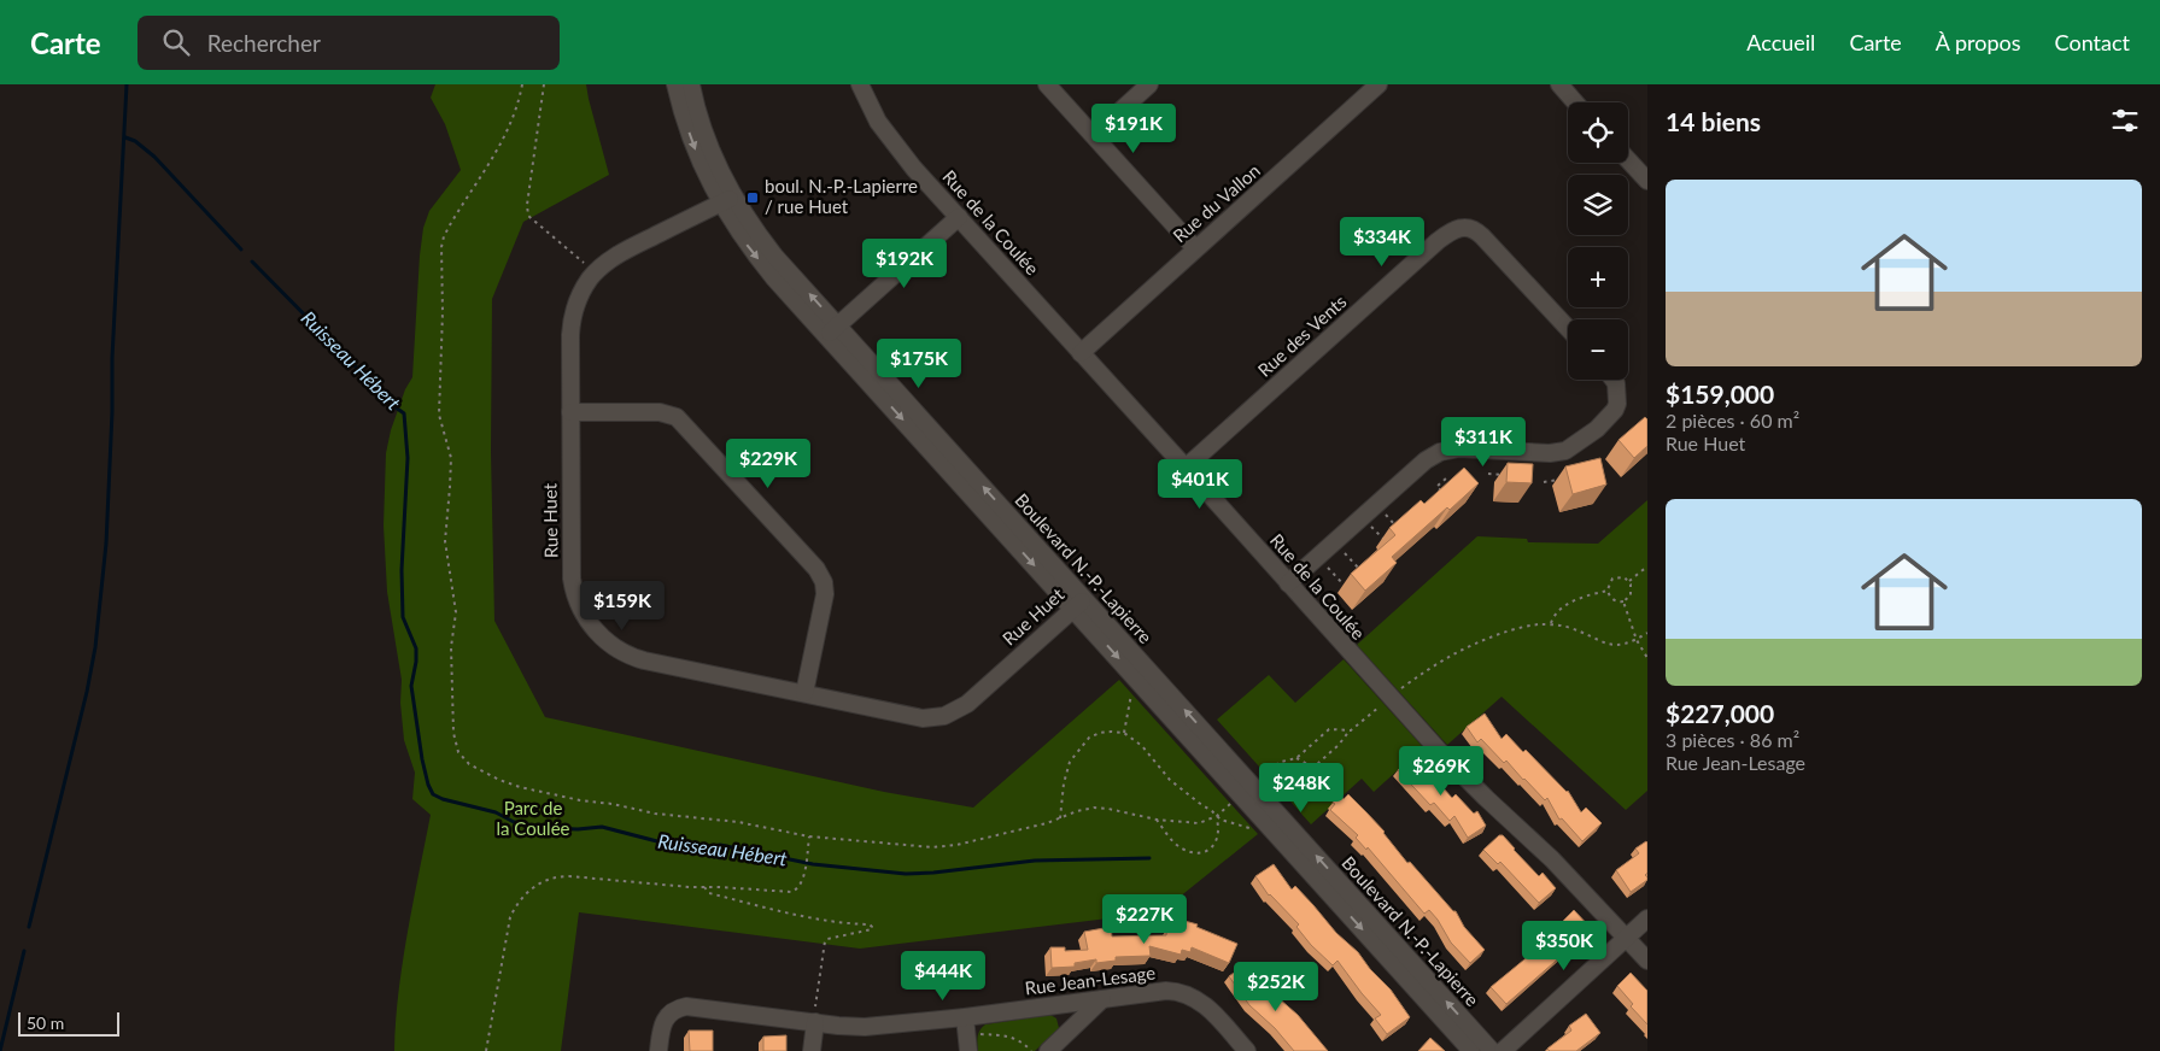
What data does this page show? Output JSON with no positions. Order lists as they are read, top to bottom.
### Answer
{
  "streets": {
    "street": [
      "Rue du Vallon",
      "Rue de la Coulée",
      "Rue des Vents",
      "Rue Huet",
      "Boulevard N.-P.-Lapierre",
      "Rue Jean-Lesage"
    ]
  },
  "crossings": [
    ["Rue du Vallon", "Rue de la Coulée"],
    ["Rue de la Coulée", "Rue des Vents"],
    ["Rue Huet", "Boulevard N.-P.-Lapierre"]
  ],
  "water": ["Ruisseau Hébert"],
  "parks": ["Parc de la Coulée"],
  "places": {
    "transit": ["boul. N.-P.-Lapierre / rue Huet"]
  },
  "scale_bar": "50 m",
  "page": {
    "header": "Carte",
    "search": "Rechercher",
    "nav": [
      "Accueil",
      "Carte",
      "À propos",
      "Contact"
    ],
    "heading": "14 biens",
    "map_buttons": ["+", "−"],
    "price": [
      "$191K",
      "$334K",
      "$192K",
      "$175K",
      "$311K",
      "$229K",
      "$401K",
      "$159K",
      "$269K",
      "$248K",
      "$227K",
      "$350K",
      "$444K",
      "$252K"
    ],
    "list": [
      {
        "name": "$159,000",
        "note": "2 pièces · 60 m² · Rue Huet"
      },
      {
        "name": "$227,000",
        "note": "3 pièces · 86 m² · Rue Jean-Lesage"
      }
    ],
    "scale": "50 m"
  }
}
